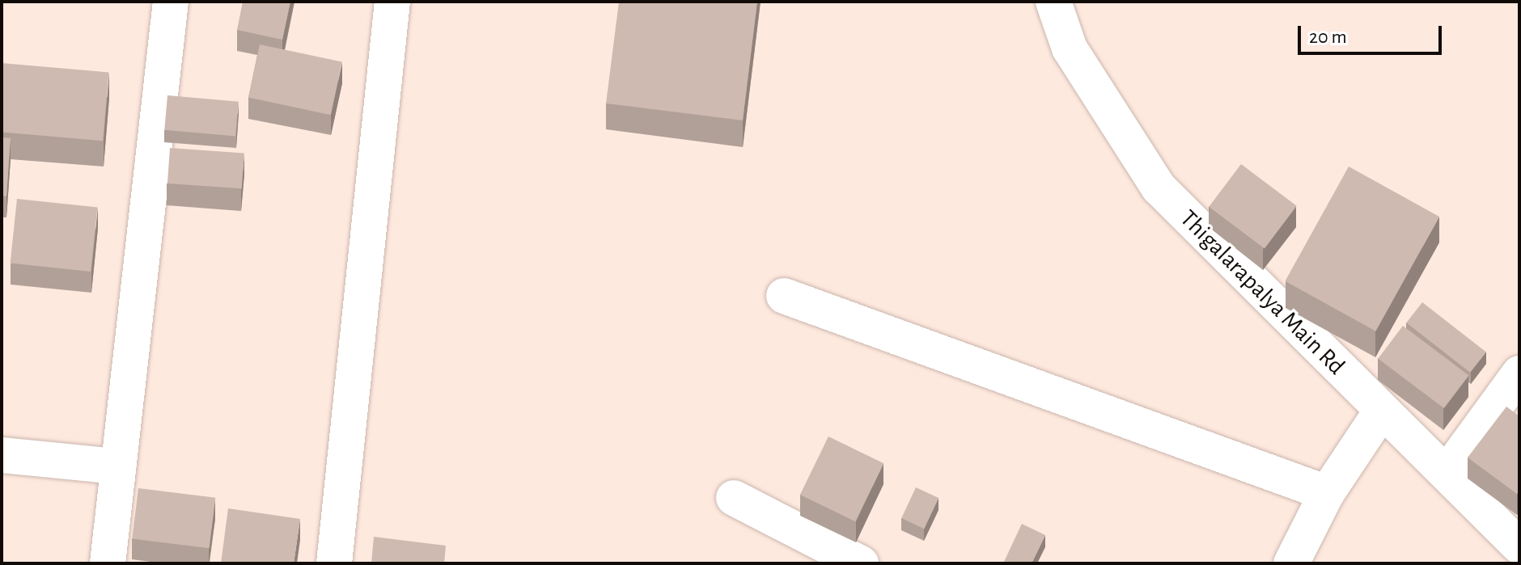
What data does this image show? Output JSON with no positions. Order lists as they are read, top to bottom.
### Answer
{
  "streets": {
    "street": ["Thigalarapalya Main Rd"]
  },
  "scale_bar": "20 m"
}
